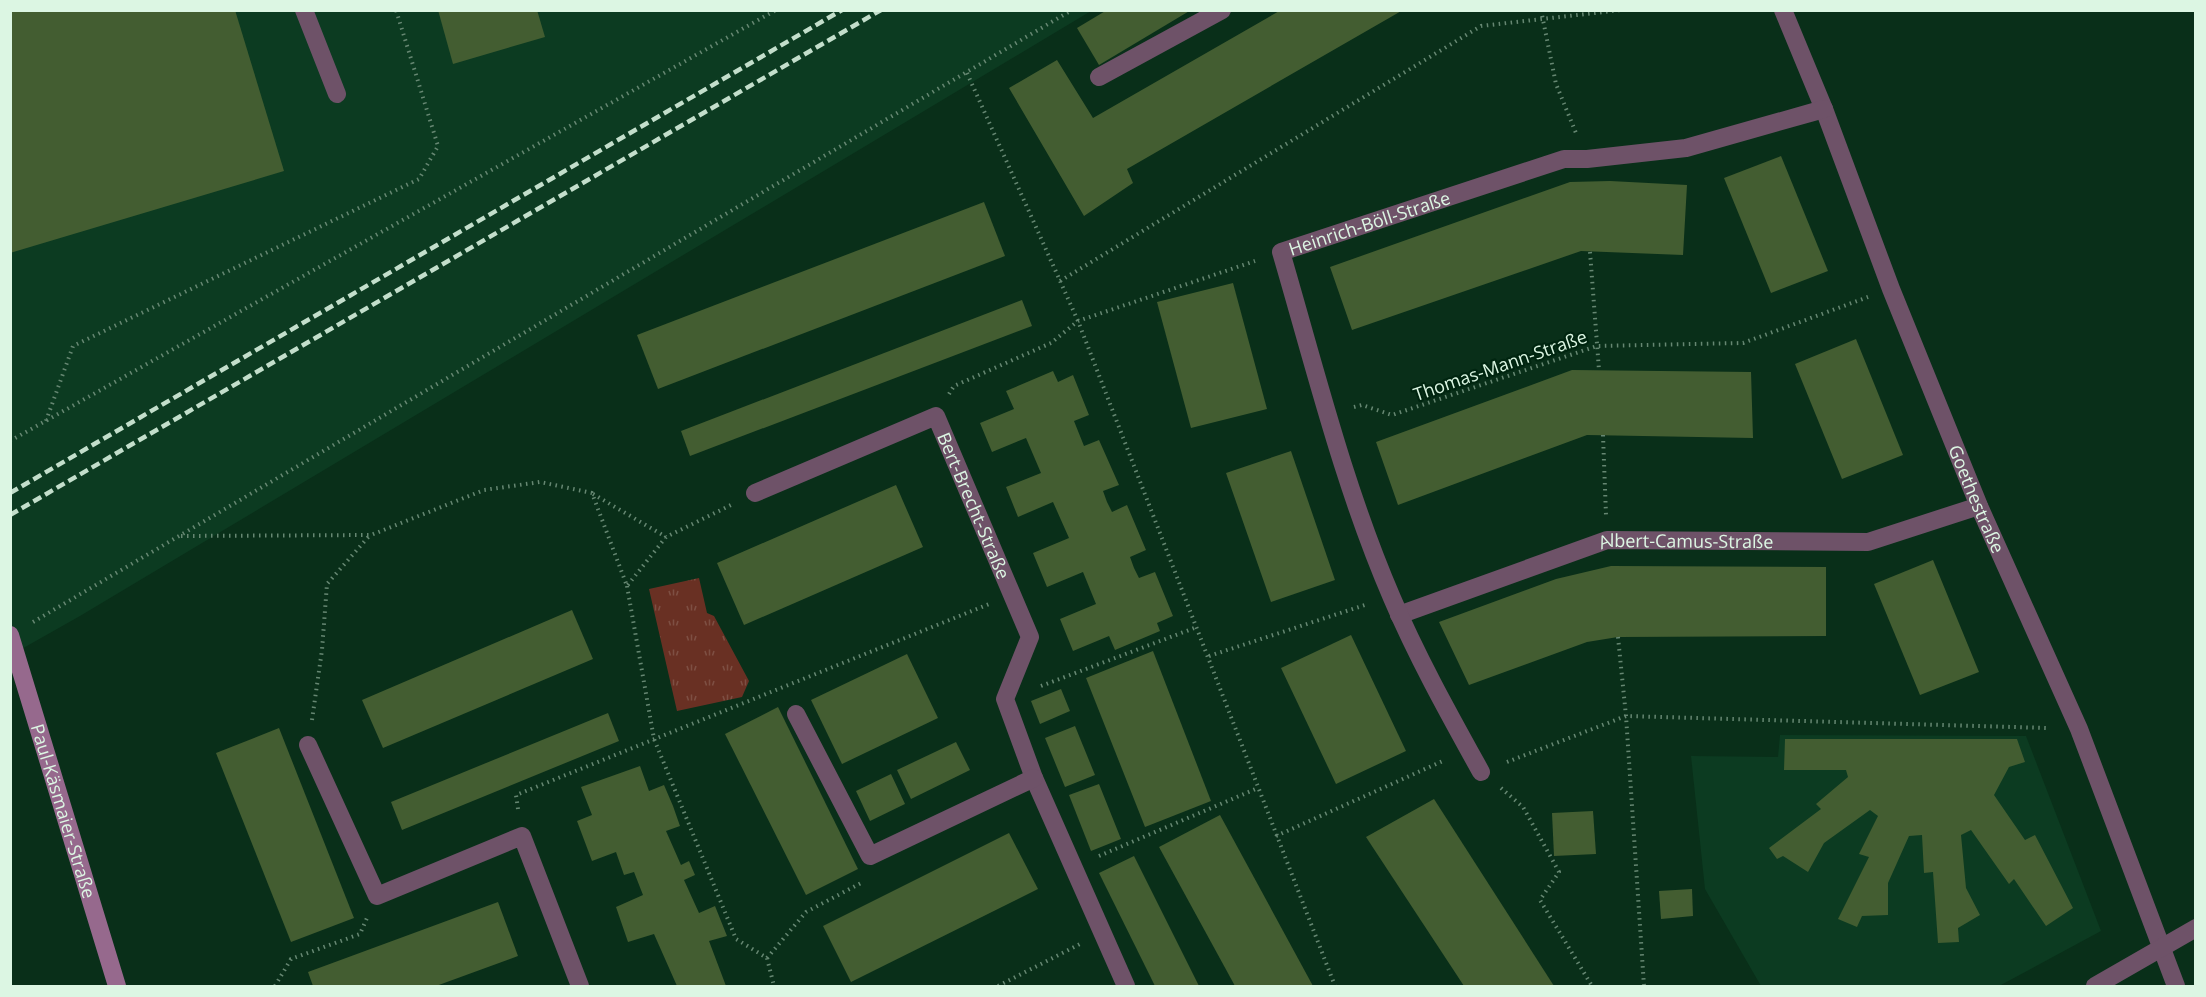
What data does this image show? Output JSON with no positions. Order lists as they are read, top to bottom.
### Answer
{
  "streets": {
    "street": [
      "Heinrich-Böll-Straße",
      "Goethestraße",
      "Bert-Brecht-Straße",
      "Albert-Camus-Straße",
      "Paul-Käsmaier-Straße"
    ],
    "path": ["Thomas-Mann-Straße"]
  },
  "crossings": [
    ["Heinrich-Böll-Straße", "Thomas-Mann-Straße"],
    ["Heinrich-Böll-Straße", "Goethestraße"],
    ["Heinrich-Böll-Straße", "Albert-Camus-Straße"],
    ["Thomas-Mann-Straße", "Goethestraße"],
    ["Goethestraße", "Albert-Camus-Straße"]
  ]
}
